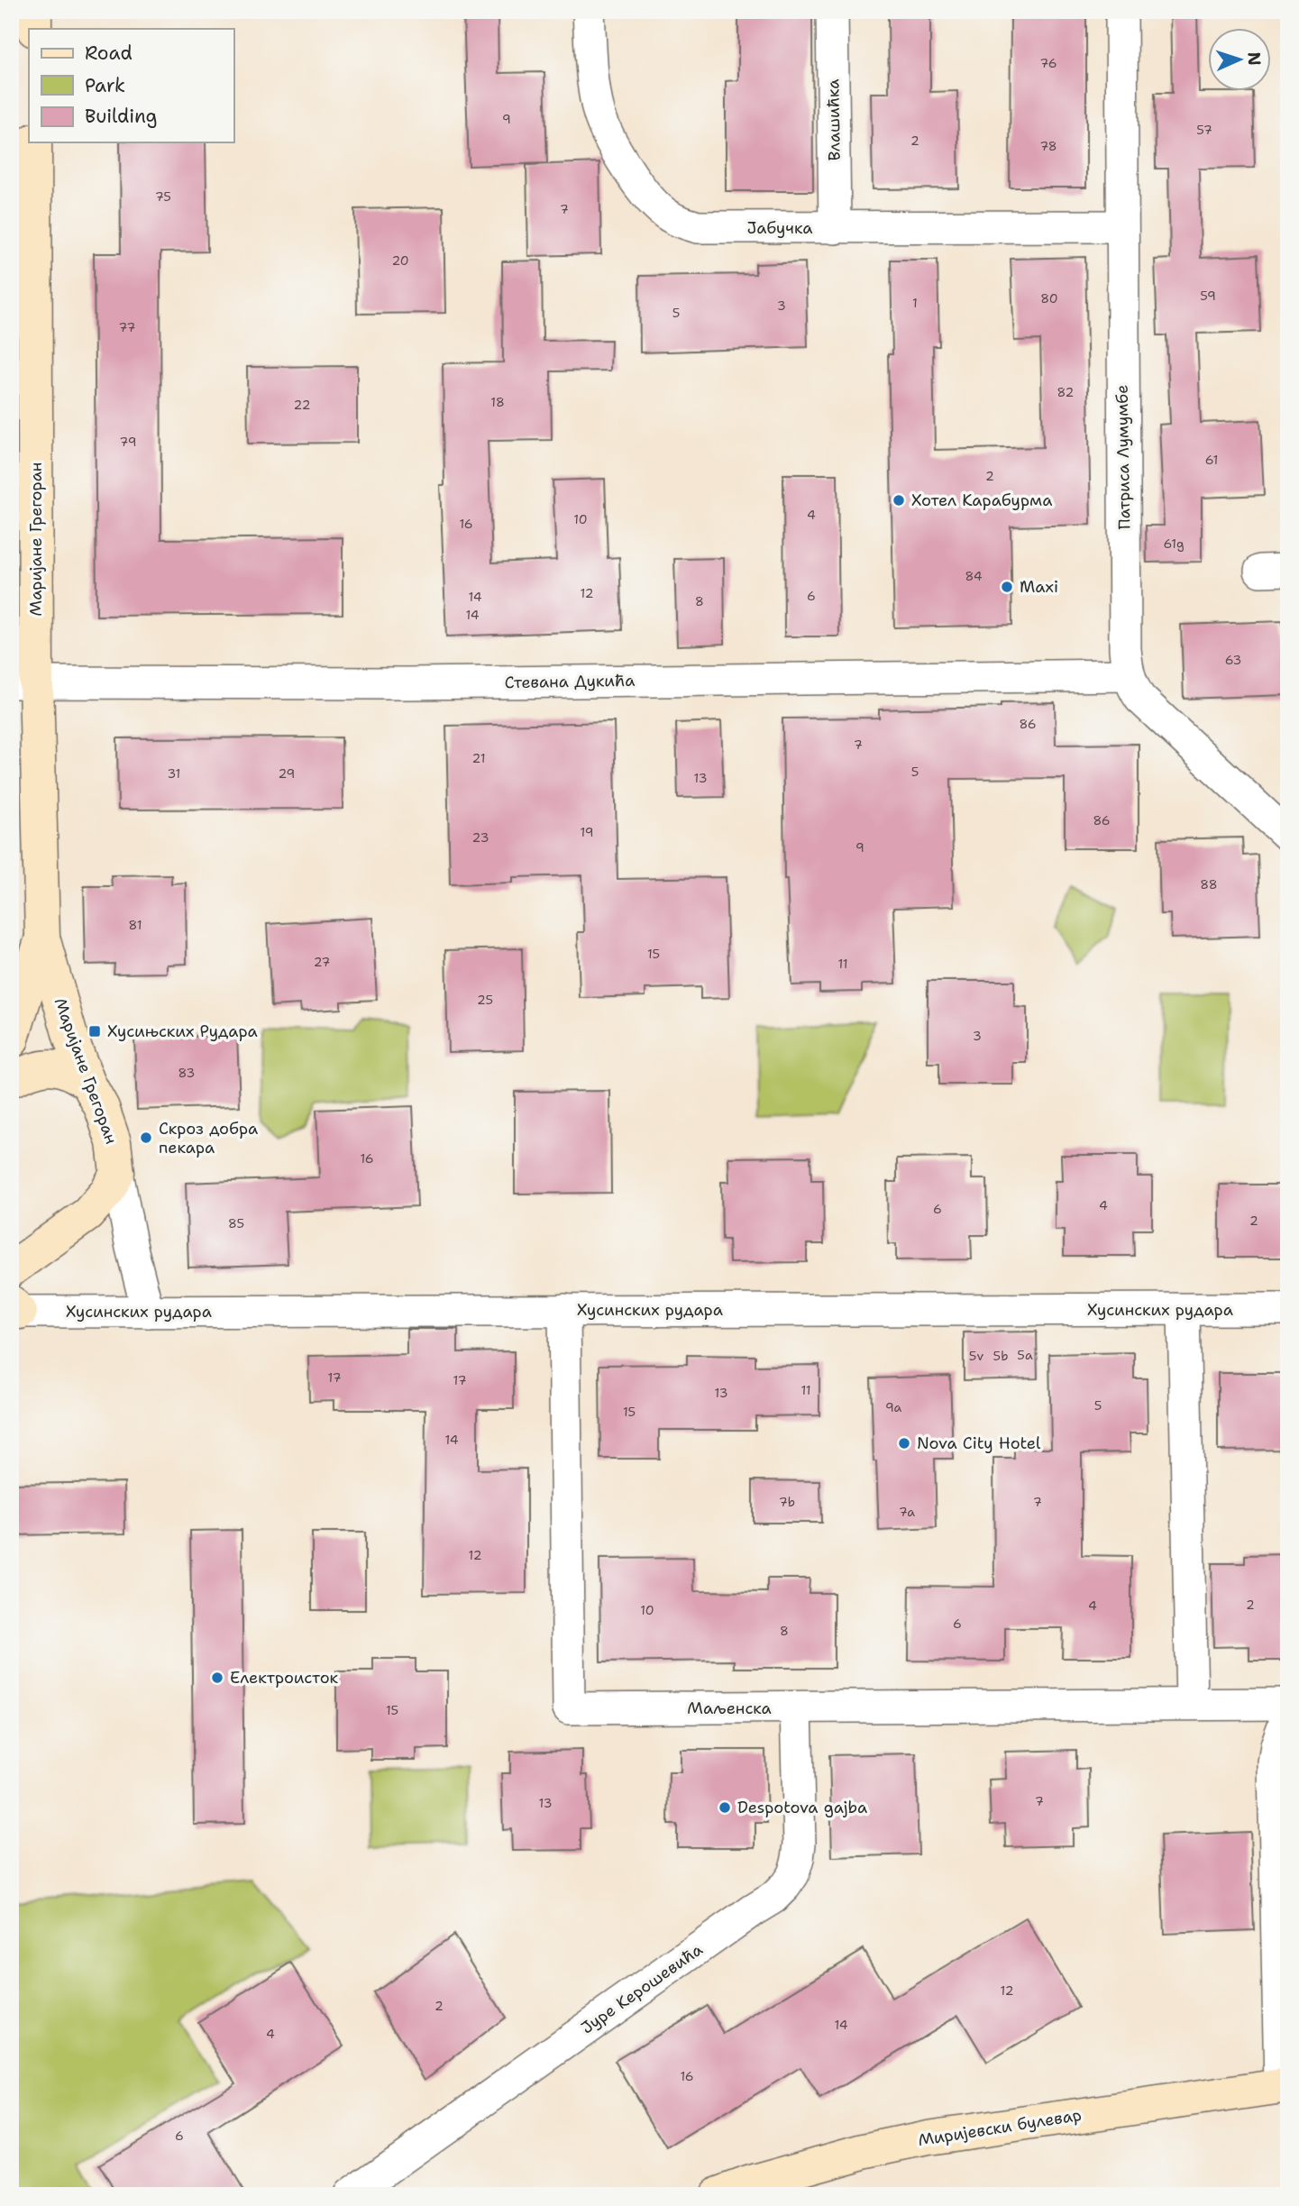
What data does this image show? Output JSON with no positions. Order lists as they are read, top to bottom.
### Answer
{
  "streets": {
    "street": [
      "Влашићка",
      "Јабучка",
      "Патриса Лумумбе",
      "Маријане Грегоран",
      "Стевана Дукића",
      "Хусинских рудара",
      "Маљенска",
      "Јуре Керошевића",
      "Миријевски булевар"
    ]
  },
  "crossings": [
    ["Влашићка", "Јабучка"],
    ["Јабучка", "Патриса Лумумбе"],
    ["Патриса Лумумбе", "Стевана Дукића"],
    ["Маријане Грегоран", "Стевана Дукића"],
    ["Хусинских рудара", "Маљенска"],
    ["Маљенска", "Јуре Керошевића"]
  ],
  "places": {
    "other": [
      "Хотел Карабурма",
      "Maxi",
      "Скроз добра пекара",
      "Nova City Hotel",
      "Електроисток",
      "Despotova gajba"
    ],
    "transit": ["Хусињских Рудара"]
  },
  "house_numbers": [
    "76",
    "9",
    "57",
    "2",
    "78",
    "75",
    "7",
    "20",
    "59",
    "80",
    "1",
    "3",
    "5",
    "77",
    "82",
    "18",
    "22",
    "79",
    "61",
    "2",
    "4",
    "10",
    "16",
    "61g",
    "84",
    "12",
    "6",
    "14",
    "8",
    "14",
    "63",
    "86",
    "7",
    "21",
    "5",
    "31",
    "29",
    "13",
    "86",
    "19",
    "23",
    "9",
    "88",
    "81",
    "15",
    "27",
    "11",
    "25",
    "3",
    "83",
    "16",
    "4",
    "6",
    "2",
    "85",
    "5a",
    "5v",
    "5b",
    "17",
    "17",
    "11",
    "13",
    "5",
    "9a",
    "15",
    "14",
    "7b",
    "7",
    "7a",
    "12",
    "2",
    "4",
    "10",
    "6",
    "8",
    "15",
    "7",
    "13",
    "12",
    "2",
    "14",
    "4",
    "16",
    "6"
  ],
  "legend": ["Road", "Park", "Building"],
  "north": "right"
}
